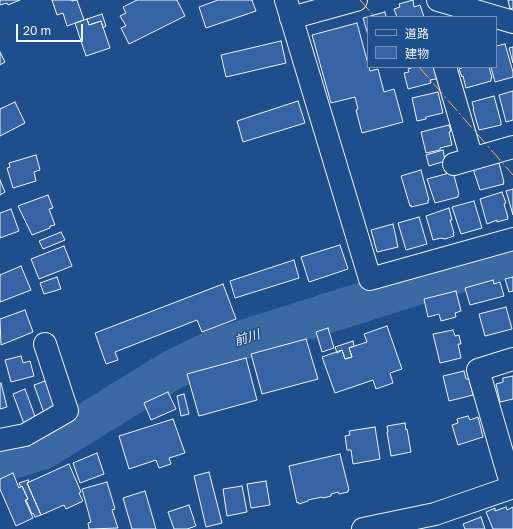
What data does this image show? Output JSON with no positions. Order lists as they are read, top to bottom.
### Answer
{
  "water": ["前川"],
  "legend": ["道路", "建物"],
  "scale_bar": "20 m"
}
